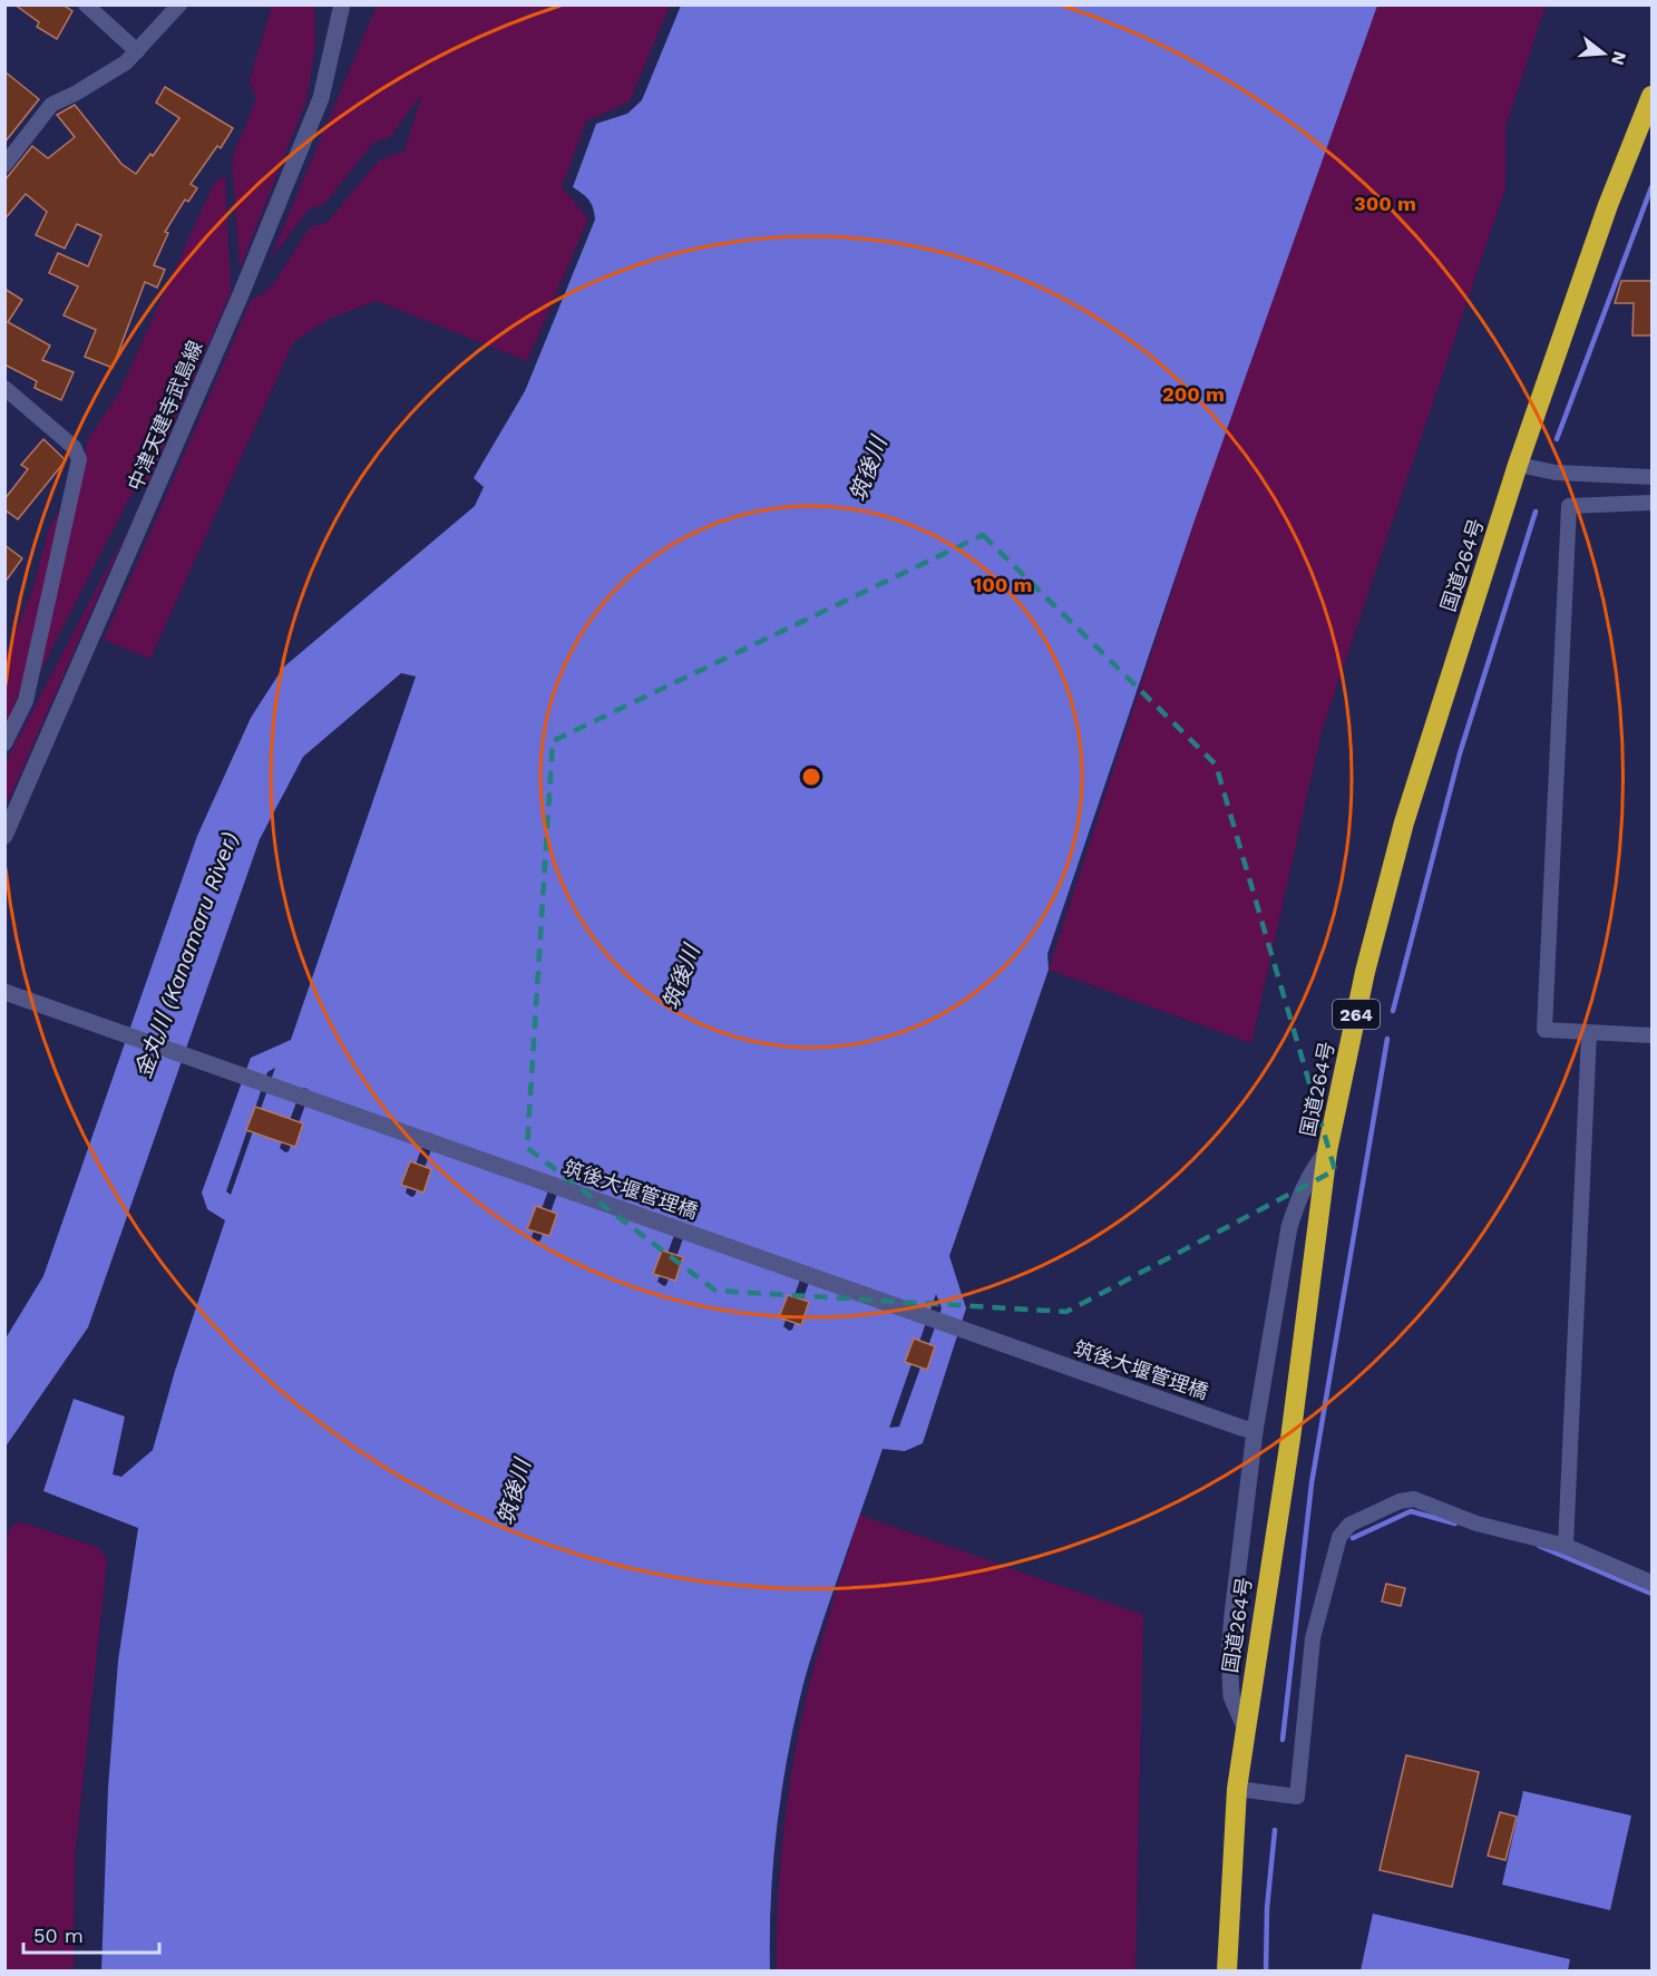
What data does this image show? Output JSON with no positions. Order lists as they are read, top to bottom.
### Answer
{
  "streets": {
    "highway": ["国道264号", "264"],
    "street": ["中津天建寺武島線", "筑後大堰管理橋"]
  },
  "water": ["筑後川", "金丸川 (Kanamaru River)"],
  "scale_bar": "50 m",
  "north": "right",
  "rings": ["300 m", "200 m", "100 m"]
}
